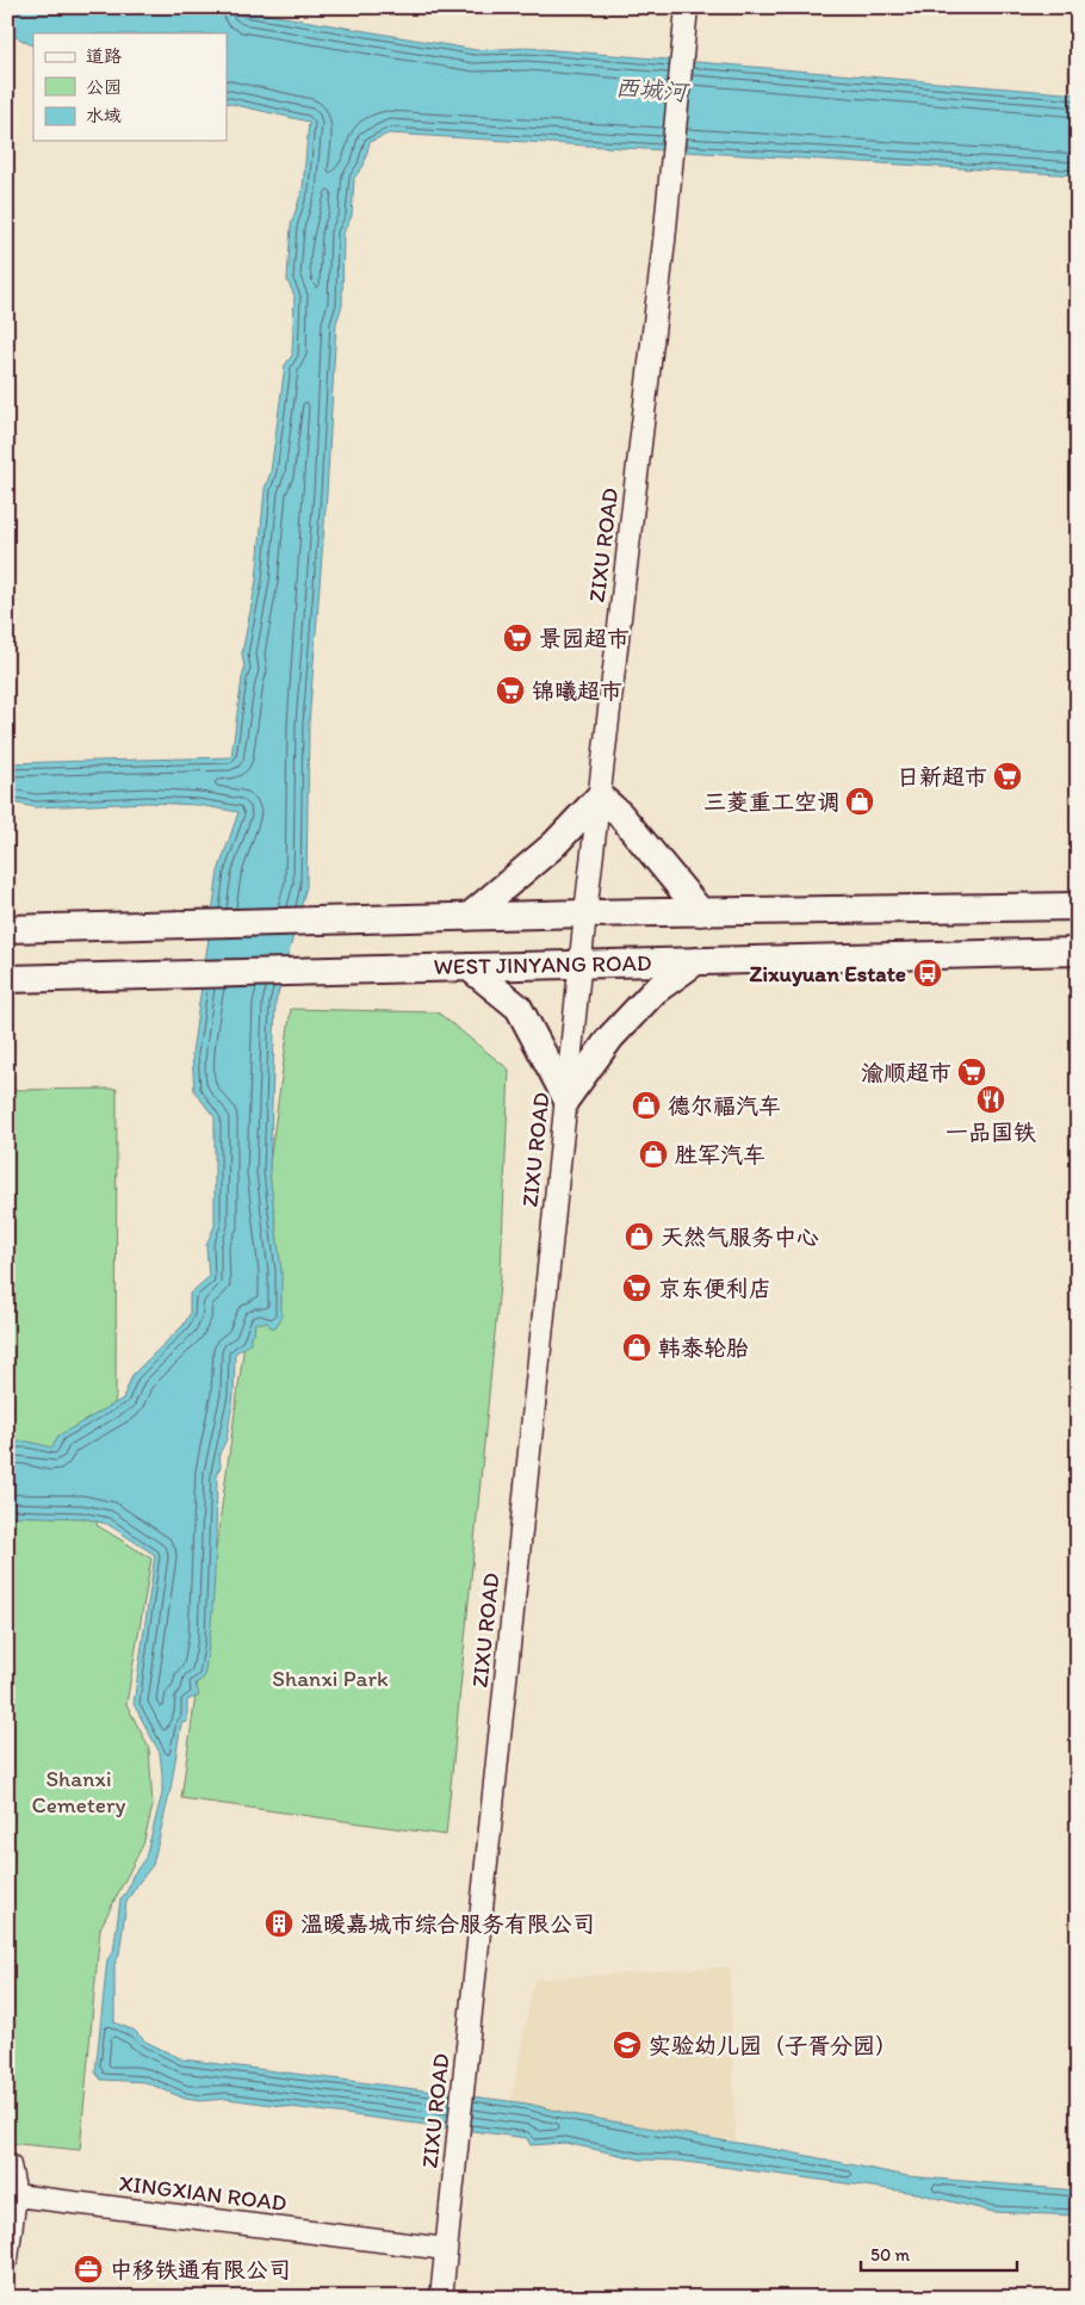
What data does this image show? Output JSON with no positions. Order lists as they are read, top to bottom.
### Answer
{
  "streets": {
    "main road": ["WEST JINYANG ROAD"],
    "street": ["ZIXU ROAD", "XINGXIAN ROAD"]
  },
  "crossings": [
    ["ZIXU ROAD", "WEST JINYANG ROAD"],
    ["ZIXU ROAD", "XINGXIAN ROAD"]
  ],
  "water": ["西城河"],
  "parks": ["Shanxi Park", "Shanxi Cemetery"],
  "places": {
    "supermarket": [
      "景园超市",
      "锦曦超市",
      "日新超市",
      "渝顺超市",
      "京东便利店"
    ],
    "shop": [
      "三菱重工空调",
      "德尔福汽车",
      "胜军汽车",
      "天然气服务中心",
      "韩泰轮胎"
    ],
    "bus stop": ["Zixuyuan Estate"],
    "restaurant": ["一品国铁"],
    "building": ["温暖嘉城市综合服务有限公司"],
    "school or university": ["实验幼儿园（子胥分园）"],
    "office": ["中移铁通有限公司"]
  },
  "legend": ["道路", "公园", "水域"],
  "scale_bar": "50 m"
}
